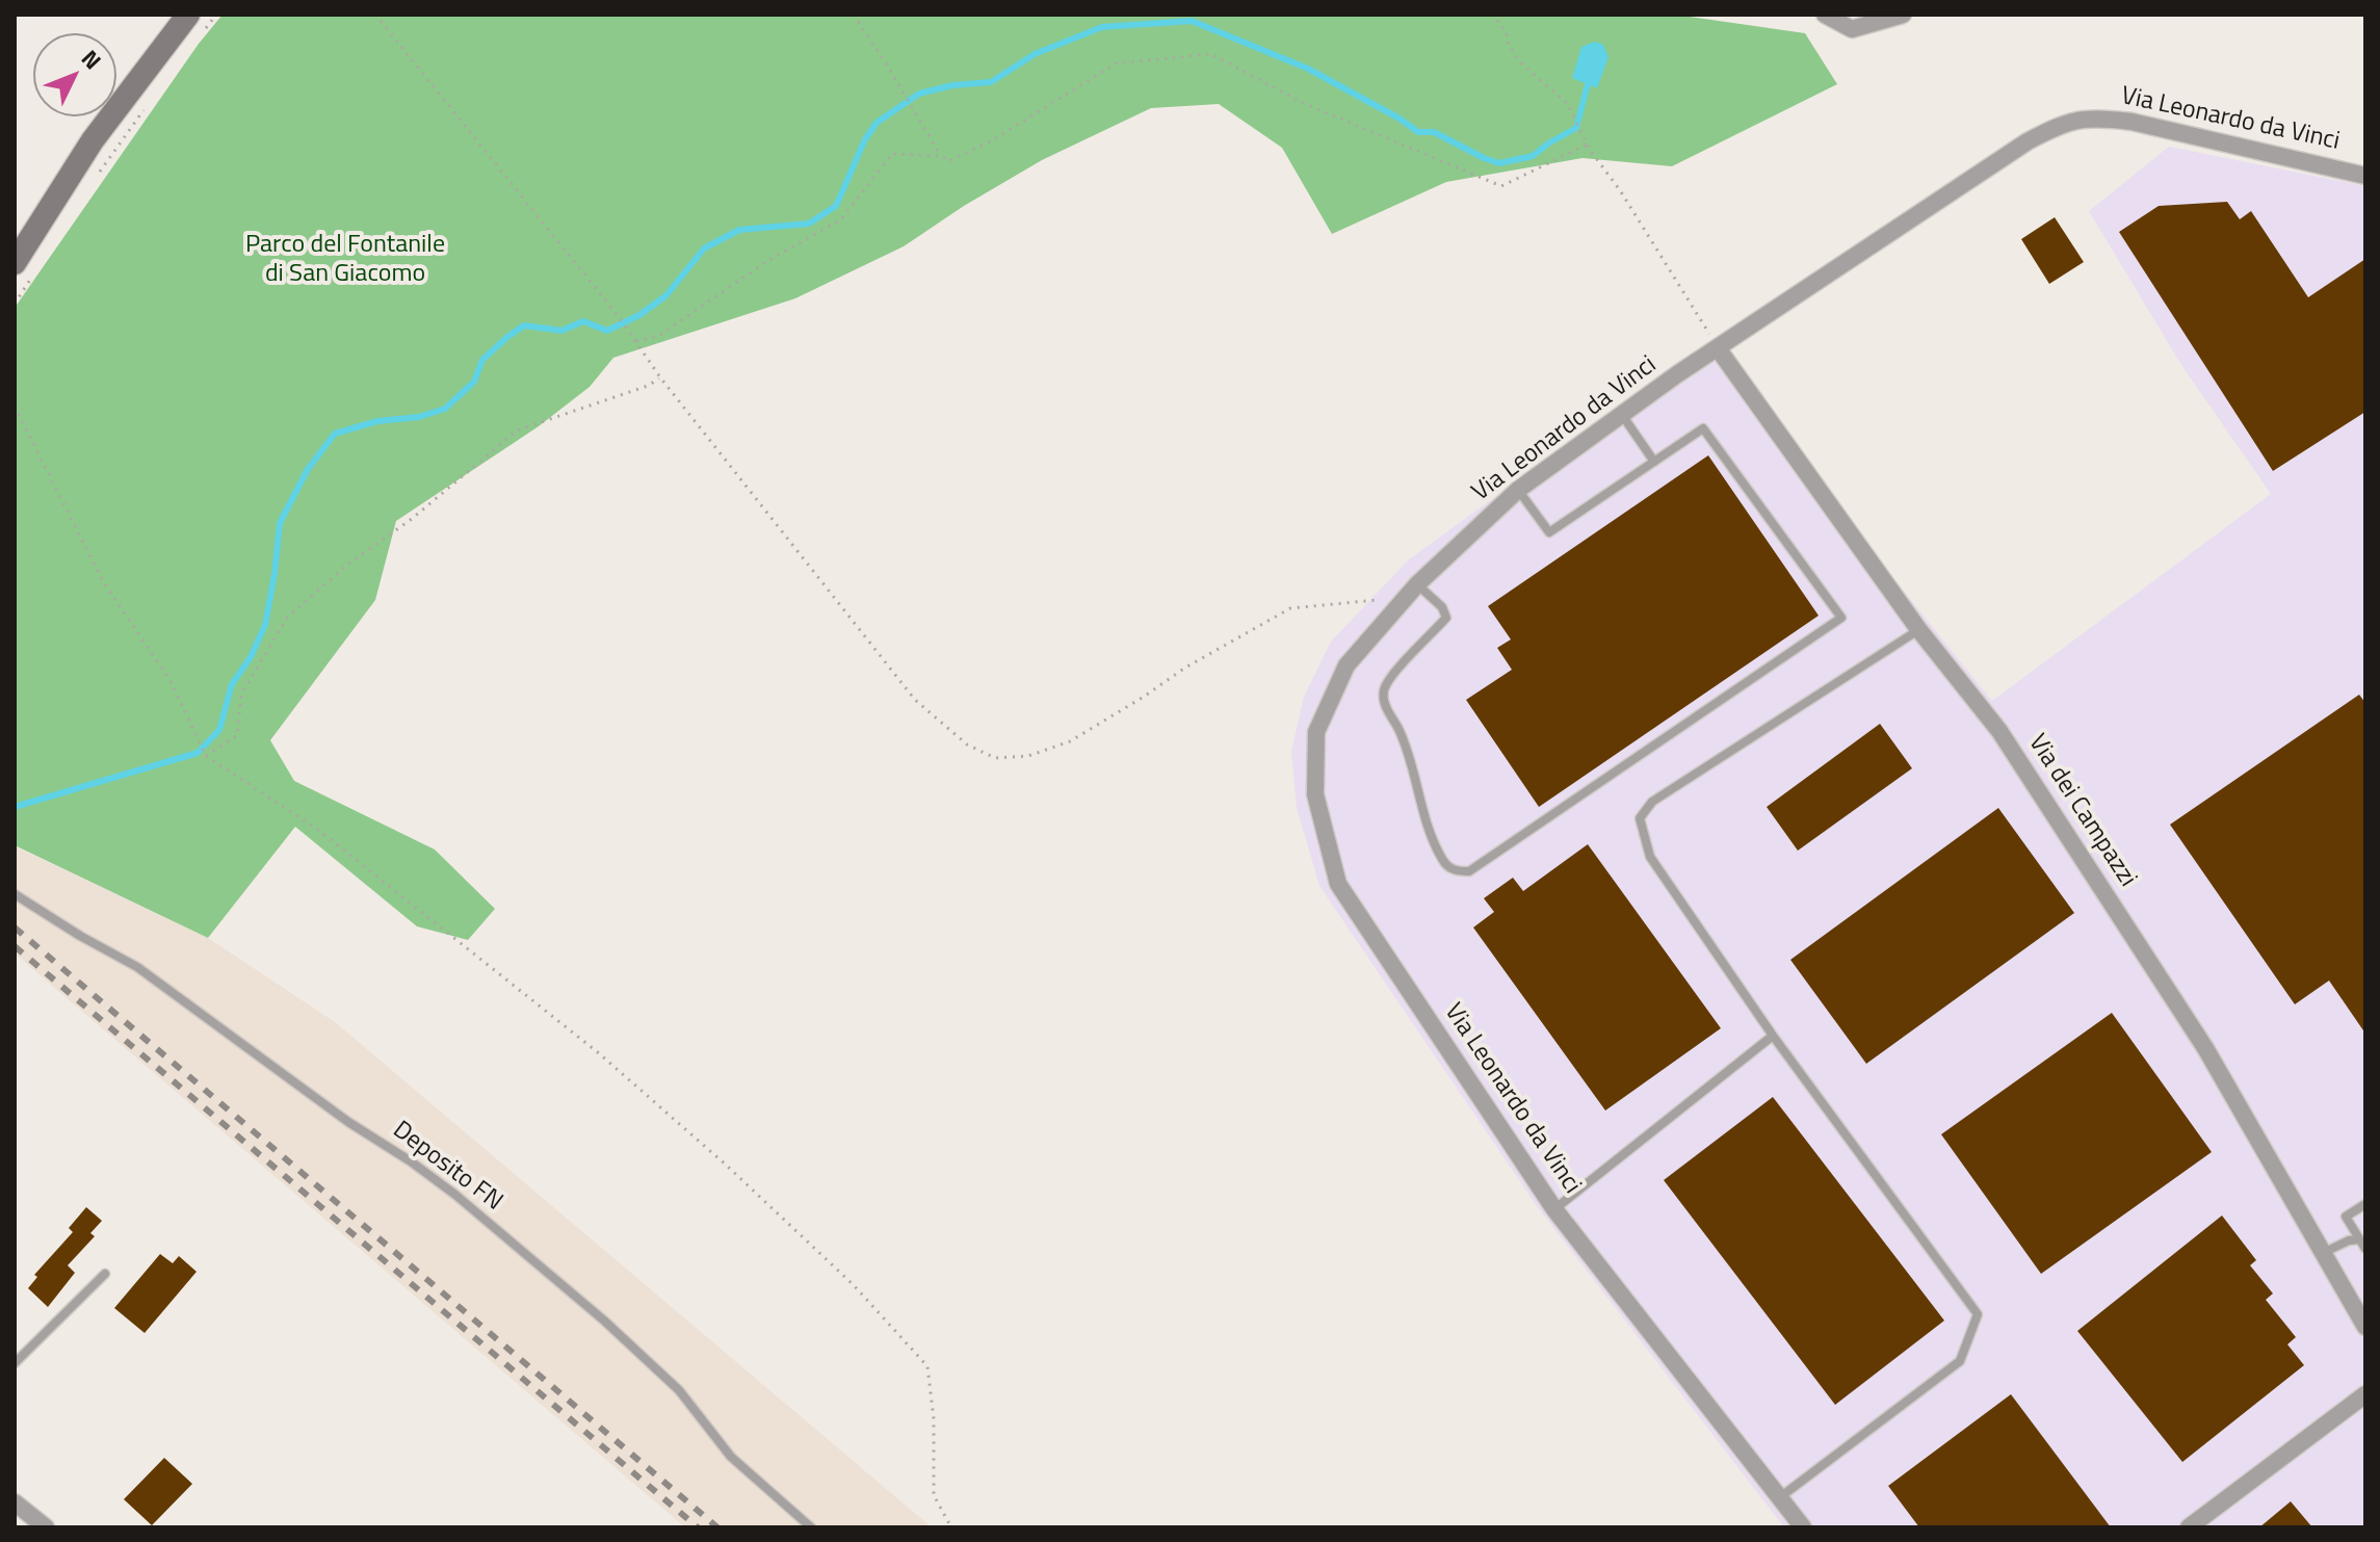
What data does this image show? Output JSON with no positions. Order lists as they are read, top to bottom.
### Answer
{
  "streets": {
    "street": ["Via Leonardo da Vinci", "Via dei Campazzi"],
    "lane": ["Deposito FN"]
  },
  "crossings": [
    ["Via Leonardo da Vinci", "Via dei Campazzi"]
  ],
  "parks": ["Parco del Fontanile di San Giacomo"],
  "north": "top right"
}
